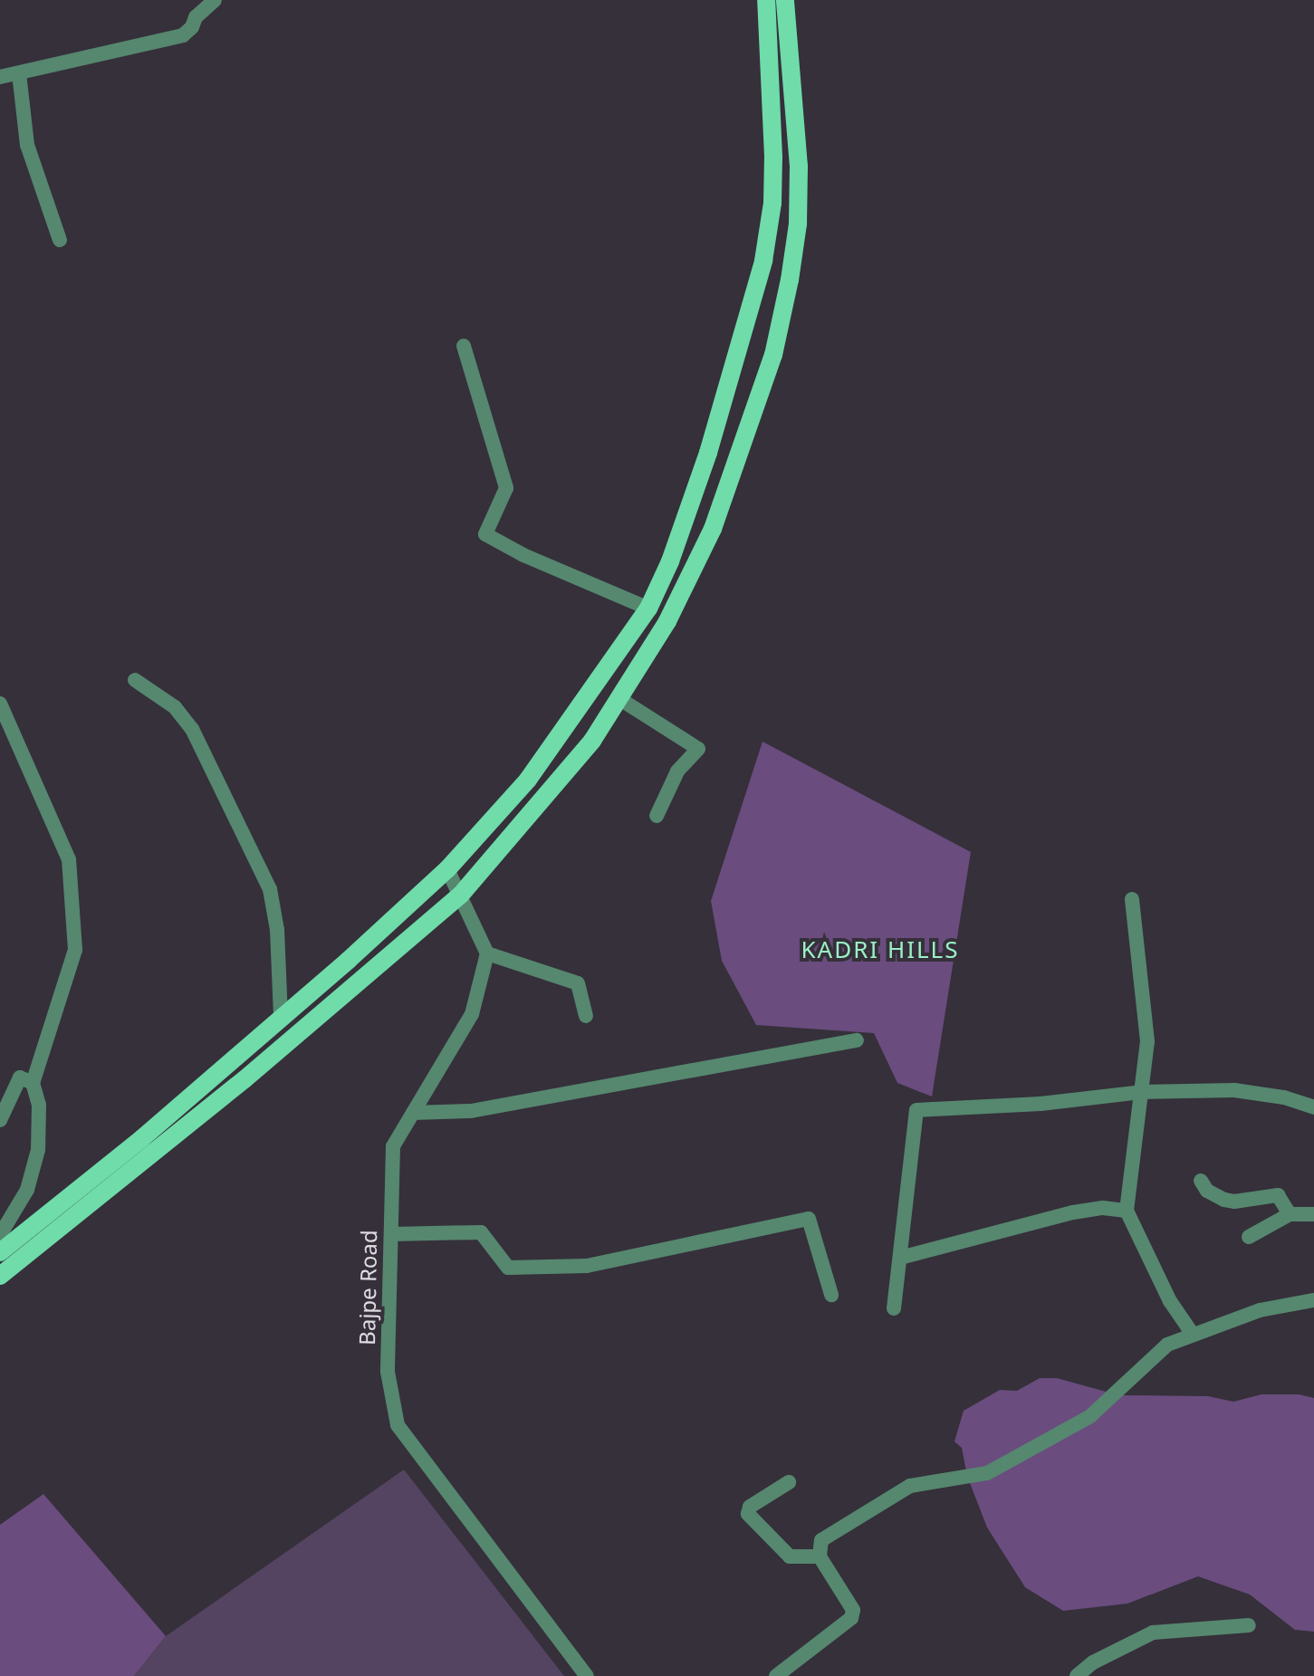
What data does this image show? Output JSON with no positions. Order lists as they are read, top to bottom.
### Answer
{
  "streets": {
    "street": ["Bajpe Road"]
  },
  "districts": ["KADRI HILLS"]
}
